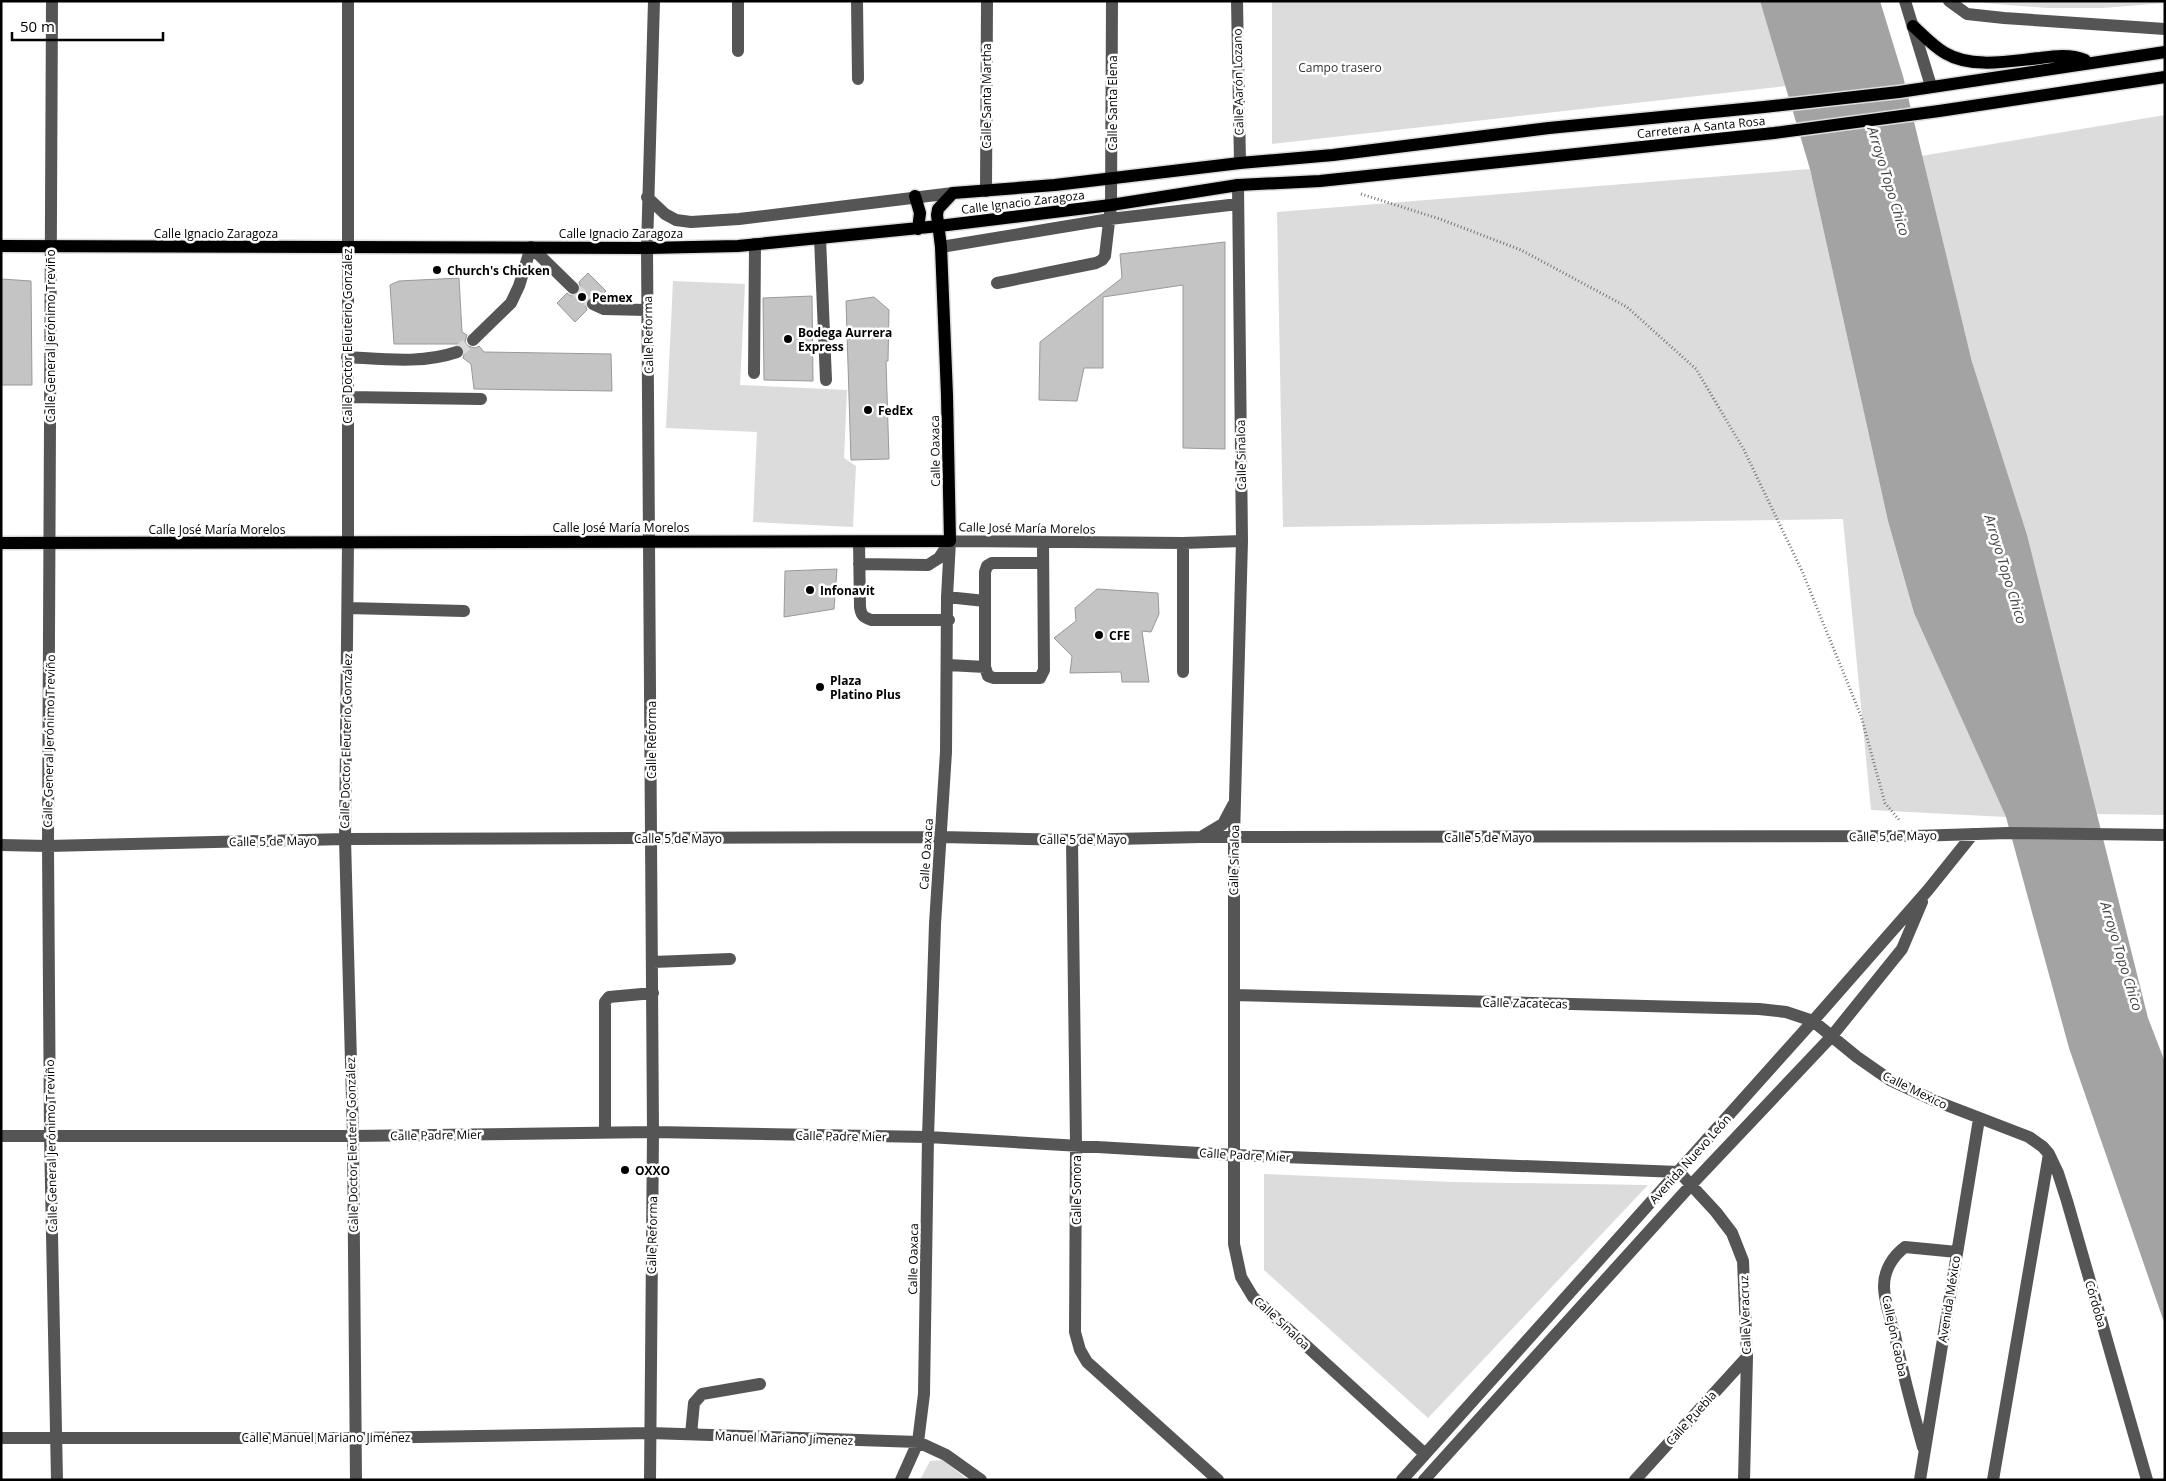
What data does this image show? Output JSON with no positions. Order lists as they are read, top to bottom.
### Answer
{
  "streets": {
    "main road": [
      "Carretera A Santa Rosa",
      "Calle Ignacio Zaragoza",
      "Calle Oaxaca",
      "Calle José María Morelos"
    ],
    "street": [
      "Calle Aarón Lozano",
      "Calle Santa Martha",
      "Calle Santa Elena",
      "Calle Reforma",
      "Calle General Jerónimo Treviño",
      "Calle Doctor Eleuterio González",
      "Calle Sinaloa",
      "Calle 5 de Mayo",
      "Calle Zacatecas",
      "Calle Mexico",
      "Calle Padre Mier",
      "Avenida Nuevo León",
      "Calle Sonora",
      "Avenida México",
      "Córdoba",
      "Calle Veracruz",
      "Callejón Caoba",
      "Calle Puebla",
      "Calle Manuel Mariano Jiménez",
      "Manuel Mariano Jimenez"
    ]
  },
  "crossings": [
    ["Calle Aarón Lozano", "Carretera A Santa Rosa"],
    ["Calle Santa Martha", "Calle Ignacio Zaragoza"],
    ["Calle Santa Elena", "Carretera A Santa Rosa"],
    ["Calle Santa Elena", "Calle Ignacio Zaragoza"],
    ["Carretera A Santa Rosa", "Calle Ignacio Zaragoza"],
    ["Carretera A Santa Rosa", "Calle Sinaloa"],
    ["Calle Ignacio Zaragoza", "Calle Reforma"],
    ["Calle Ignacio Zaragoza", "Calle General Jerónimo Treviño"],
    ["Calle Ignacio Zaragoza", "Calle Doctor Eleuterio González"],
    ["Calle Ignacio Zaragoza", "Calle Oaxaca"],
    ["Calle Ignacio Zaragoza", "Calle Sinaloa"],
    ["Calle Reforma", "Calle José María Morelos"],
    ["Calle Reforma", "Calle 5 de Mayo"],
    ["Calle Reforma", "Calle Padre Mier"],
    ["Calle Reforma", "Calle Manuel Mariano Jiménez"],
    ["Calle Reforma", "Manuel Mariano Jimenez"],
    ["Calle General Jerónimo Treviño", "Calle José María Morelos"],
    ["Calle General Jerónimo Treviño", "Calle 5 de Mayo"],
    ["Calle General Jerónimo Treviño", "Calle Padre Mier"],
    ["Calle General Jerónimo Treviño", "Calle Manuel Mariano Jiménez"],
    ["Calle Doctor Eleuterio González", "Calle José María Morelos"],
    ["Calle Doctor Eleuterio González", "Calle 5 de Mayo"],
    ["Calle Doctor Eleuterio González", "Calle Padre Mier"],
    ["Calle Doctor Eleuterio González", "Calle Manuel Mariano Jiménez"],
    ["Calle Oaxaca", "Calle José María Morelos"],
    ["Calle Oaxaca", "Calle 5 de Mayo"],
    ["Calle Oaxaca", "Calle Padre Mier"],
    ["Calle Oaxaca", "Manuel Mariano Jimenez"],
    ["Calle Sinaloa", "Calle José María Morelos"],
    ["Calle Sinaloa", "Calle 5 de Mayo"],
    ["Calle Sinaloa", "Calle Zacatecas"],
    ["Calle Sinaloa", "Calle Padre Mier"],
    ["Calle Sinaloa", "Avenida Nuevo León"],
    ["Calle 5 de Mayo", "Avenida Nuevo León"],
    ["Calle 5 de Mayo", "Calle Sonora"],
    ["Calle Zacatecas", "Calle Mexico"],
    ["Calle Zacatecas", "Avenida Nuevo León"],
    ["Calle Mexico", "Avenida Nuevo León"],
    ["Calle Mexico", "Avenida México"],
    ["Calle Mexico", "Córdoba"],
    ["Calle Padre Mier", "Avenida Nuevo León"],
    ["Calle Padre Mier", "Calle Sonora"],
    ["Calle Padre Mier", "Calle Veracruz"],
    ["Avenida Nuevo León", "Calle Veracruz"],
    ["Avenida México", "Callejón Caoba"],
    ["Calle Veracruz", "Calle Puebla"],
    ["Calle Manuel Mariano Jiménez", "Manuel Mariano Jimenez"]
  ],
  "water": ["Arroyo Topo Chico"],
  "parks": ["Campo trasero"],
  "places": [
    "Church's Chicken",
    "Pemex",
    "Bodega Aurrera Express",
    "FedEx",
    "Infonavit",
    "CFE",
    "Plaza Platino Plus",
    "OXXO"
  ],
  "scale_bar": "50 m"
}
